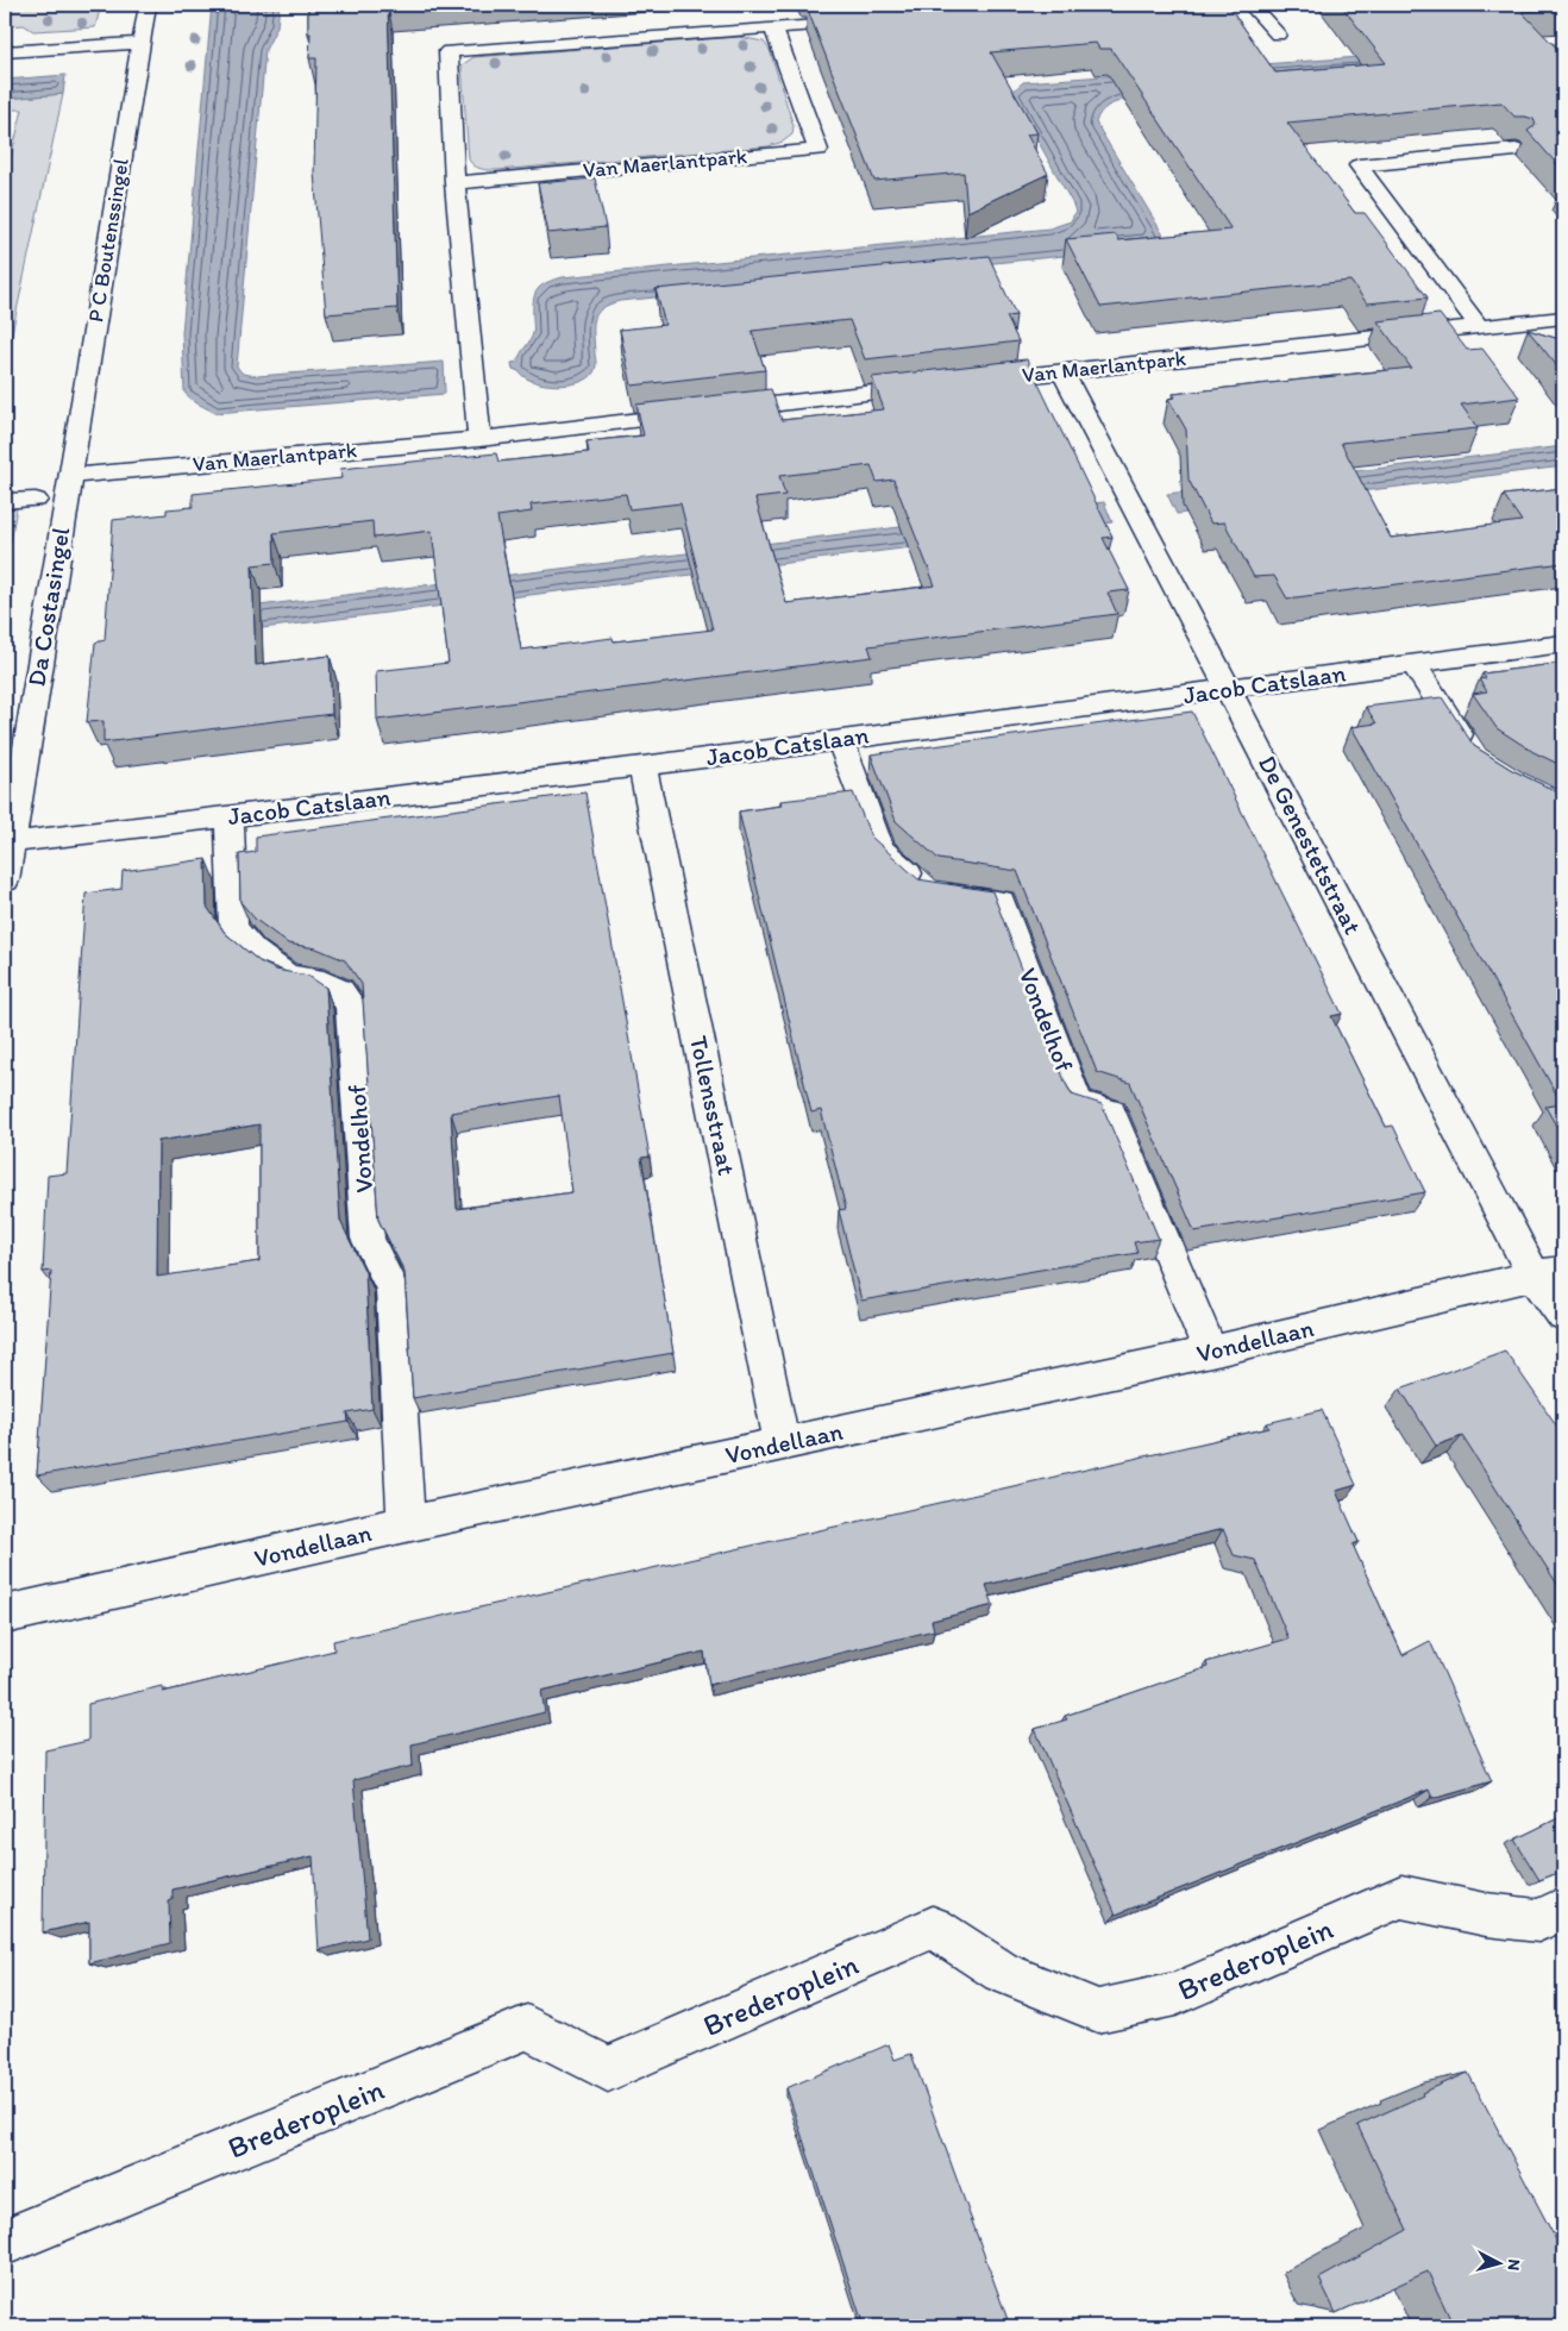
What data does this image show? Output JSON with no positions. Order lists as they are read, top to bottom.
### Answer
{
  "streets": {
    "street": [
      "Van Maerlantpark",
      "P C Boutenssingel",
      "Da Costasingel",
      "Jacob Catslaan",
      "De Genestetstraat",
      "Vondelhof",
      "Tollensstraat",
      "Vondellaan",
      "Brederoplein"
    ]
  },
  "crossings": [
    ["Van Maerlantpark", "P C Boutenssingel"],
    ["Van Maerlantpark", "Da Costasingel"],
    ["Van Maerlantpark", "De Genestetstraat"],
    ["P C Boutenssingel", "Da Costasingel"],
    ["Da Costasingel", "Jacob Catslaan"],
    ["Jacob Catslaan", "De Genestetstraat"],
    ["Jacob Catslaan", "Vondelhof"],
    ["Jacob Catslaan", "Tollensstraat"],
    ["De Genestetstraat", "Vondellaan"],
    ["Vondelhof", "Vondellaan"],
    ["Tollensstraat", "Vondellaan"]
  ],
  "north": "right"
}
